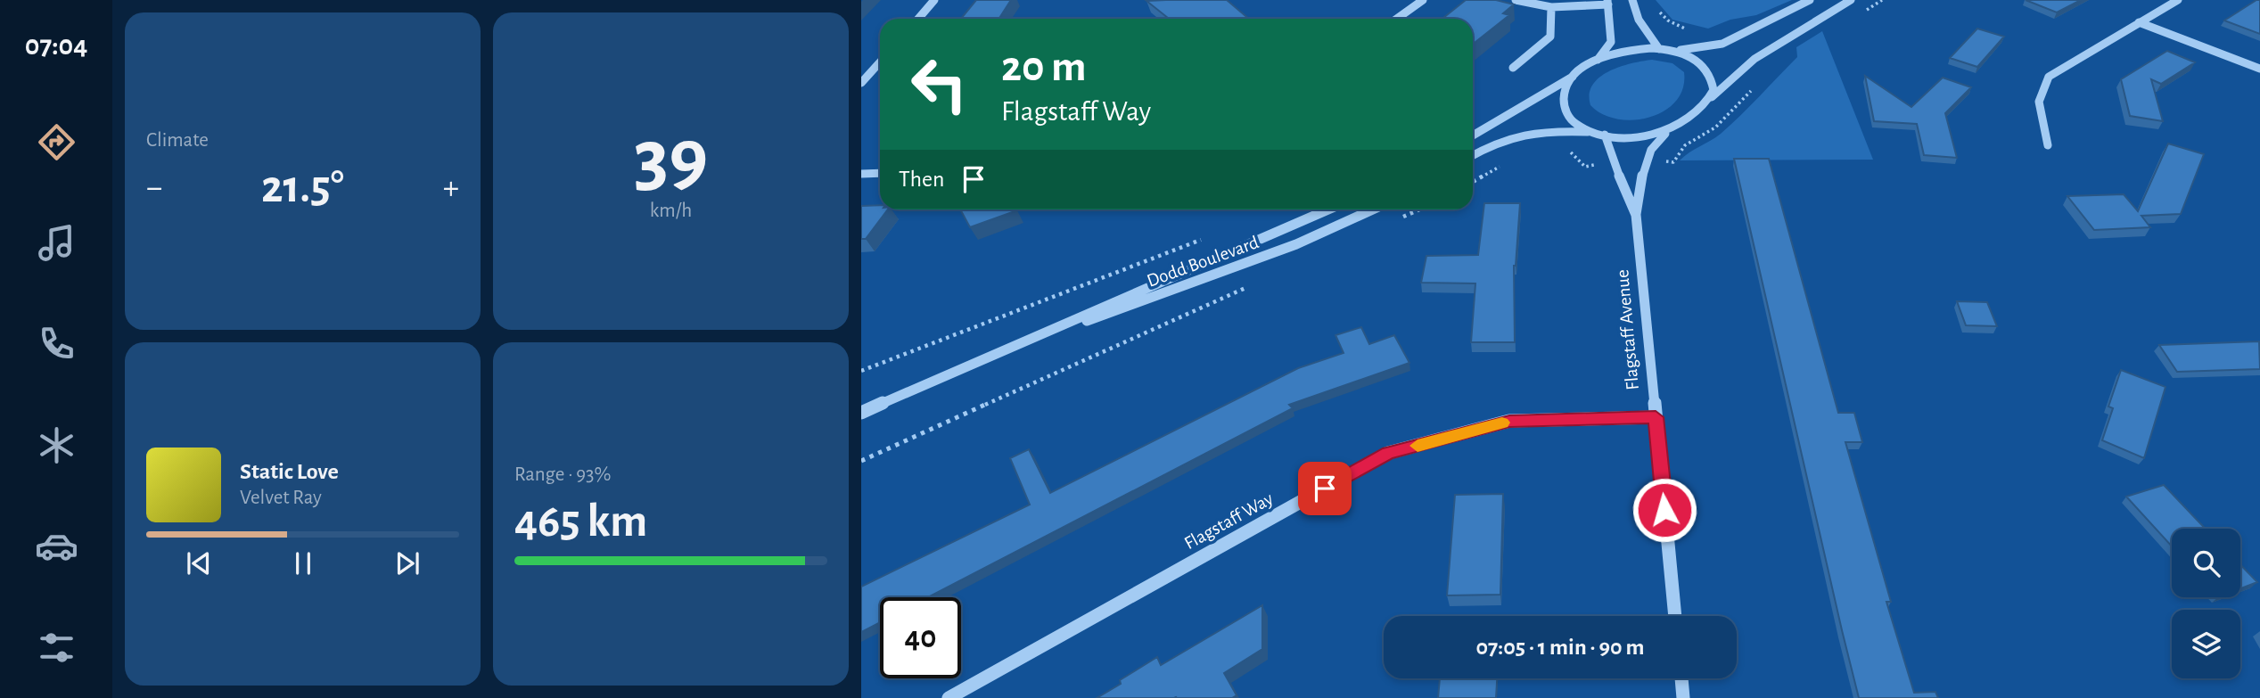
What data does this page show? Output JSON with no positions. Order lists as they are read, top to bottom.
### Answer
{
  "streets": {
    "street": ["Dodd Boulevard", "Flagstaff Avenue", "Flagstaff Way"]
  },
  "crossings": [
    ["Flagstaff Avenue", "Flagstaff Way"]
  ],
  "page": {
    "tabs": "07:04",
    "tile": [
      "Climate",
      ["39", "km/h"],
      ["Range · 93%", "465 km"]
    ],
    "turn": ["20 m", "Flagstaff Way"],
    "then": "Then",
    "heat": ["−", "21.5°", "+"],
    "song": ["Static Love", "Velvet Ray"],
    "limit": "40",
    "trip": "07:05 · 1 min · 90 m"
  }
}
